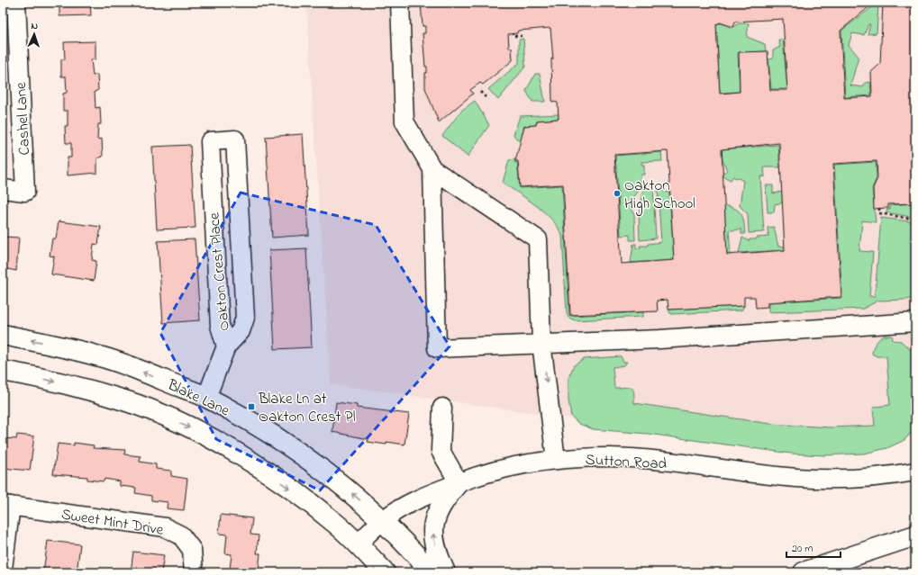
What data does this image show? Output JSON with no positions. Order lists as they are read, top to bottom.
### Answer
{
  "streets": {
    "main road": ["Blake Lane"],
    "street": [
      "Cashel Lane",
      "Oakton Crest Place",
      "Sutton Road",
      "Sweet Mint Drive"
    ]
  },
  "crossings": [
    ["Oakton Crest Place", "Blake Lane"],
    ["Blake Lane", "Sutton Road"]
  ],
  "places": {
    "other": ["Oakton High School"],
    "transit": ["Blake Ln at Oakton Crest Pl"]
  },
  "scale_bar": "20 m",
  "north": "top"
}
